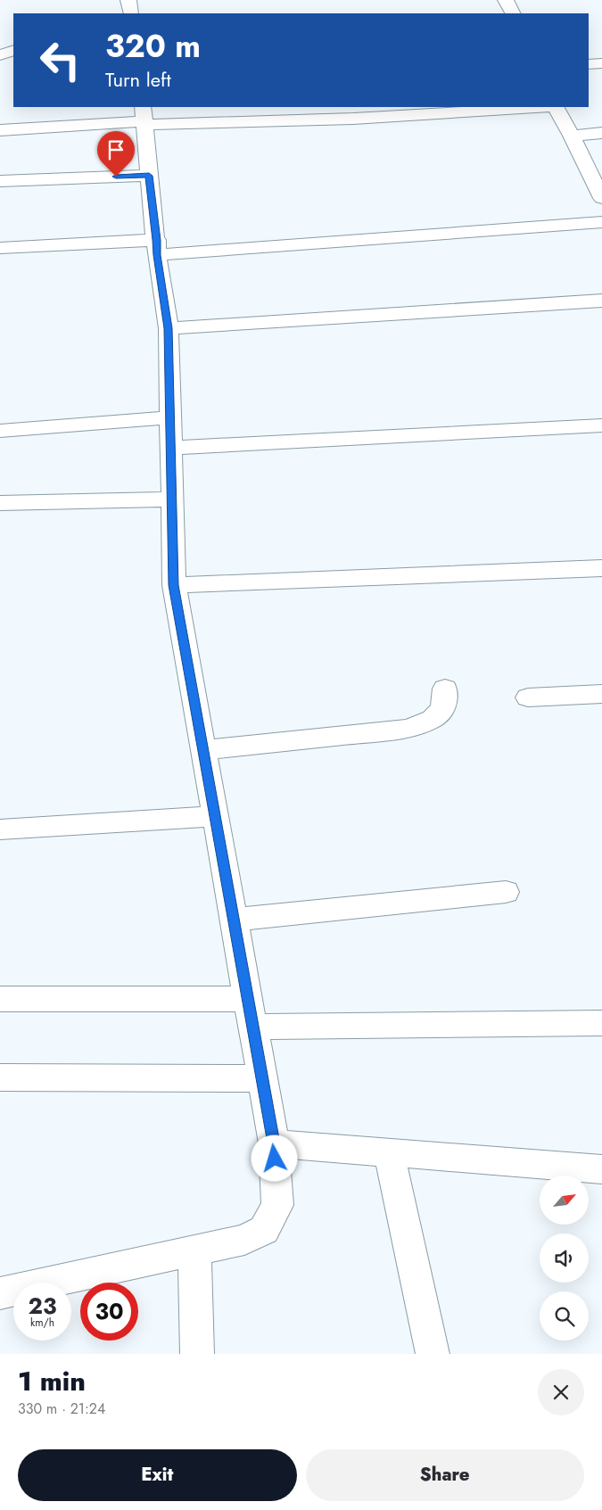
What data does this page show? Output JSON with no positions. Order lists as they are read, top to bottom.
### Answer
{
  "north": "top right",
  "page": {
    "turn": ["320 m", "Turn left"],
    "speed": "23 km/h",
    "limit": "30",
    "heading": ["1 min", "330 m · 21:24"],
    "buttons": ["Exit", "Share"]
  }
}
